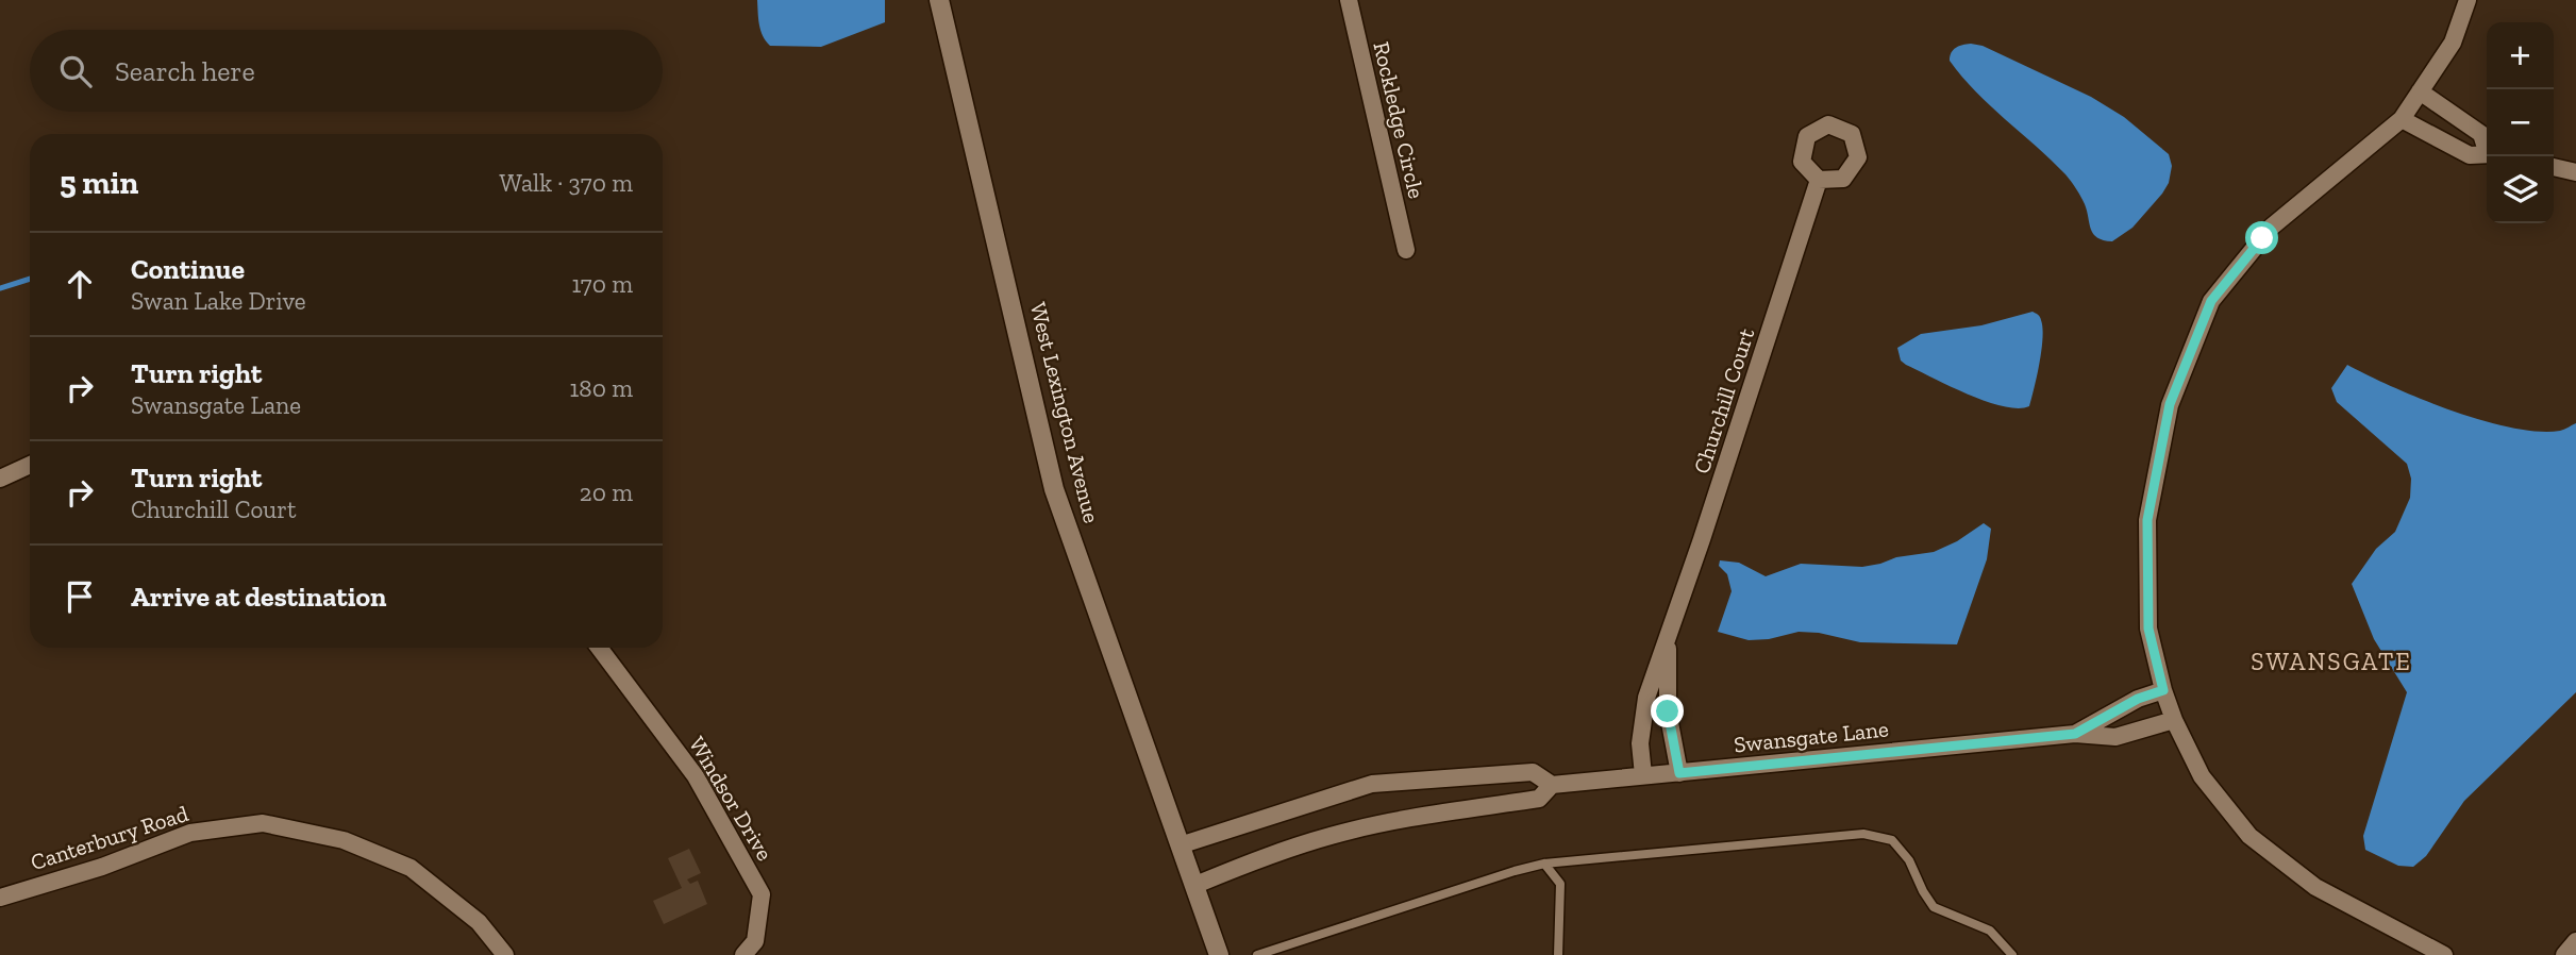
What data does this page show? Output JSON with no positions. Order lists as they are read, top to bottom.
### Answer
{
  "streets": {
    "street": [
      "Rockledge Circle",
      "Churchill Court",
      "West Lexington Avenue",
      "Swansgate Lane",
      "Windsor Drive",
      "Canterbury Road"
    ]
  },
  "crossings": [
    ["Churchill Court", "Swansgate Lane"],
    ["West Lexington Avenue", "Swansgate Lane"]
  ],
  "districts": ["SWANSGATE"],
  "page": {
    "map_buttons": ["+", "−"],
    "search": "Search here",
    "heading": ["5 min", "Walk · 370 m"],
    "list": [
      ["Continue", "Swan Lake Drive", "170 m"],
      ["Turn right", "Swansgate Lane", "180 m"],
      ["Turn right", "Churchill Court", "20 m"],
      "Arrive at destination"
    ]
  }
}
